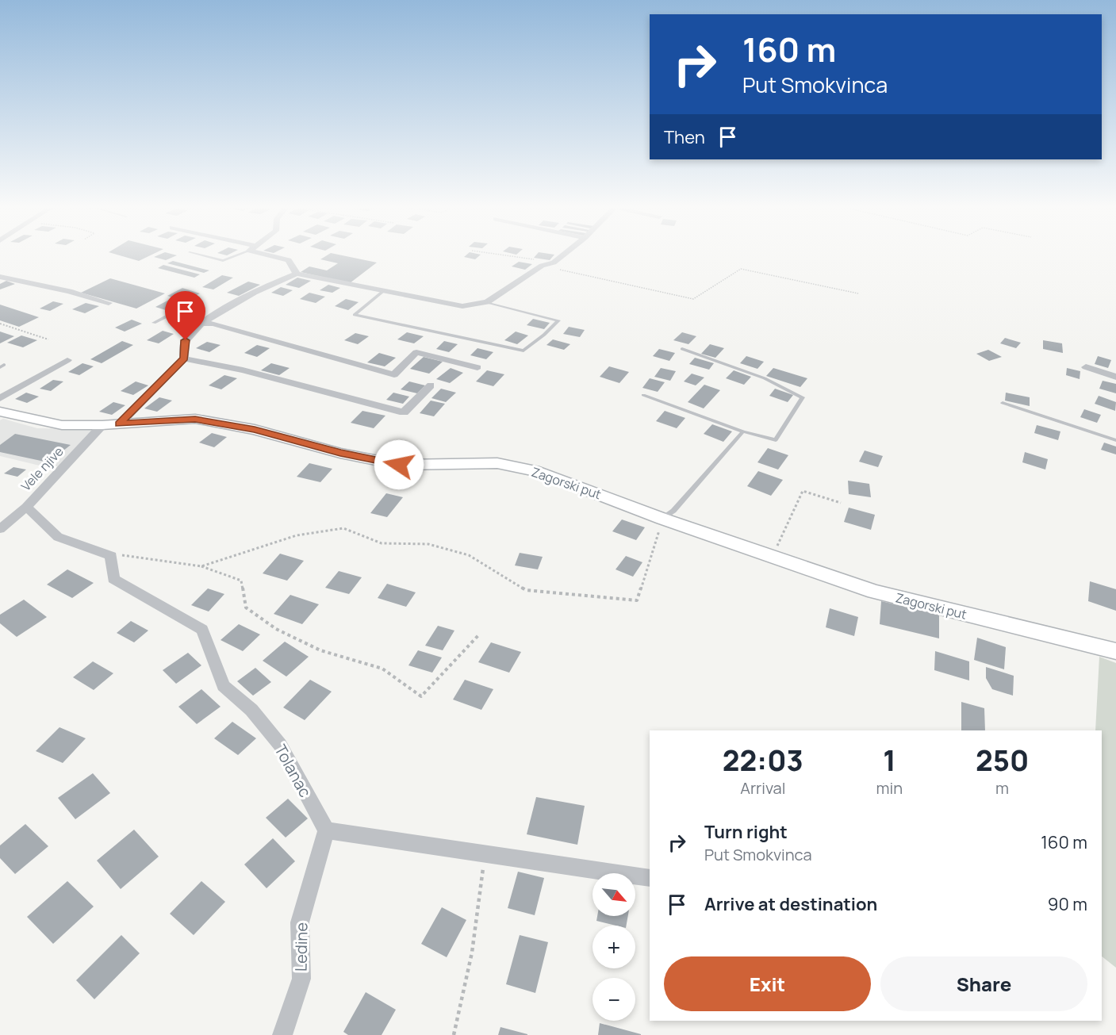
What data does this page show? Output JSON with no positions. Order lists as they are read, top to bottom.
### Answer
{
  "streets": {
    "main road": ["Zagorski put"],
    "street": ["Vele njive", "Tolanac", "Ledine"]
  },
  "crossings": [
    ["Vele njive", "Zagorski put"],
    ["Tolanac", "Ledine"]
  ],
  "north": "bottom right",
  "page": {
    "turn": ["160 m", "Put Smokvinca"],
    "then": "Then",
    "eta": [
      "22:03",
      "Arrival",
      "1",
      "min",
      "250",
      "m"
    ],
    "list": [
      {
        "name": "Turn right",
        "note": "Put Smokvinca",
        "value": "160 m"
      },
      {
        "name": "Arrive at destination",
        "value": "90 m"
      }
    ],
    "map_buttons": ["+", "−"],
    "buttons": ["Exit", "Share"]
  }
}
